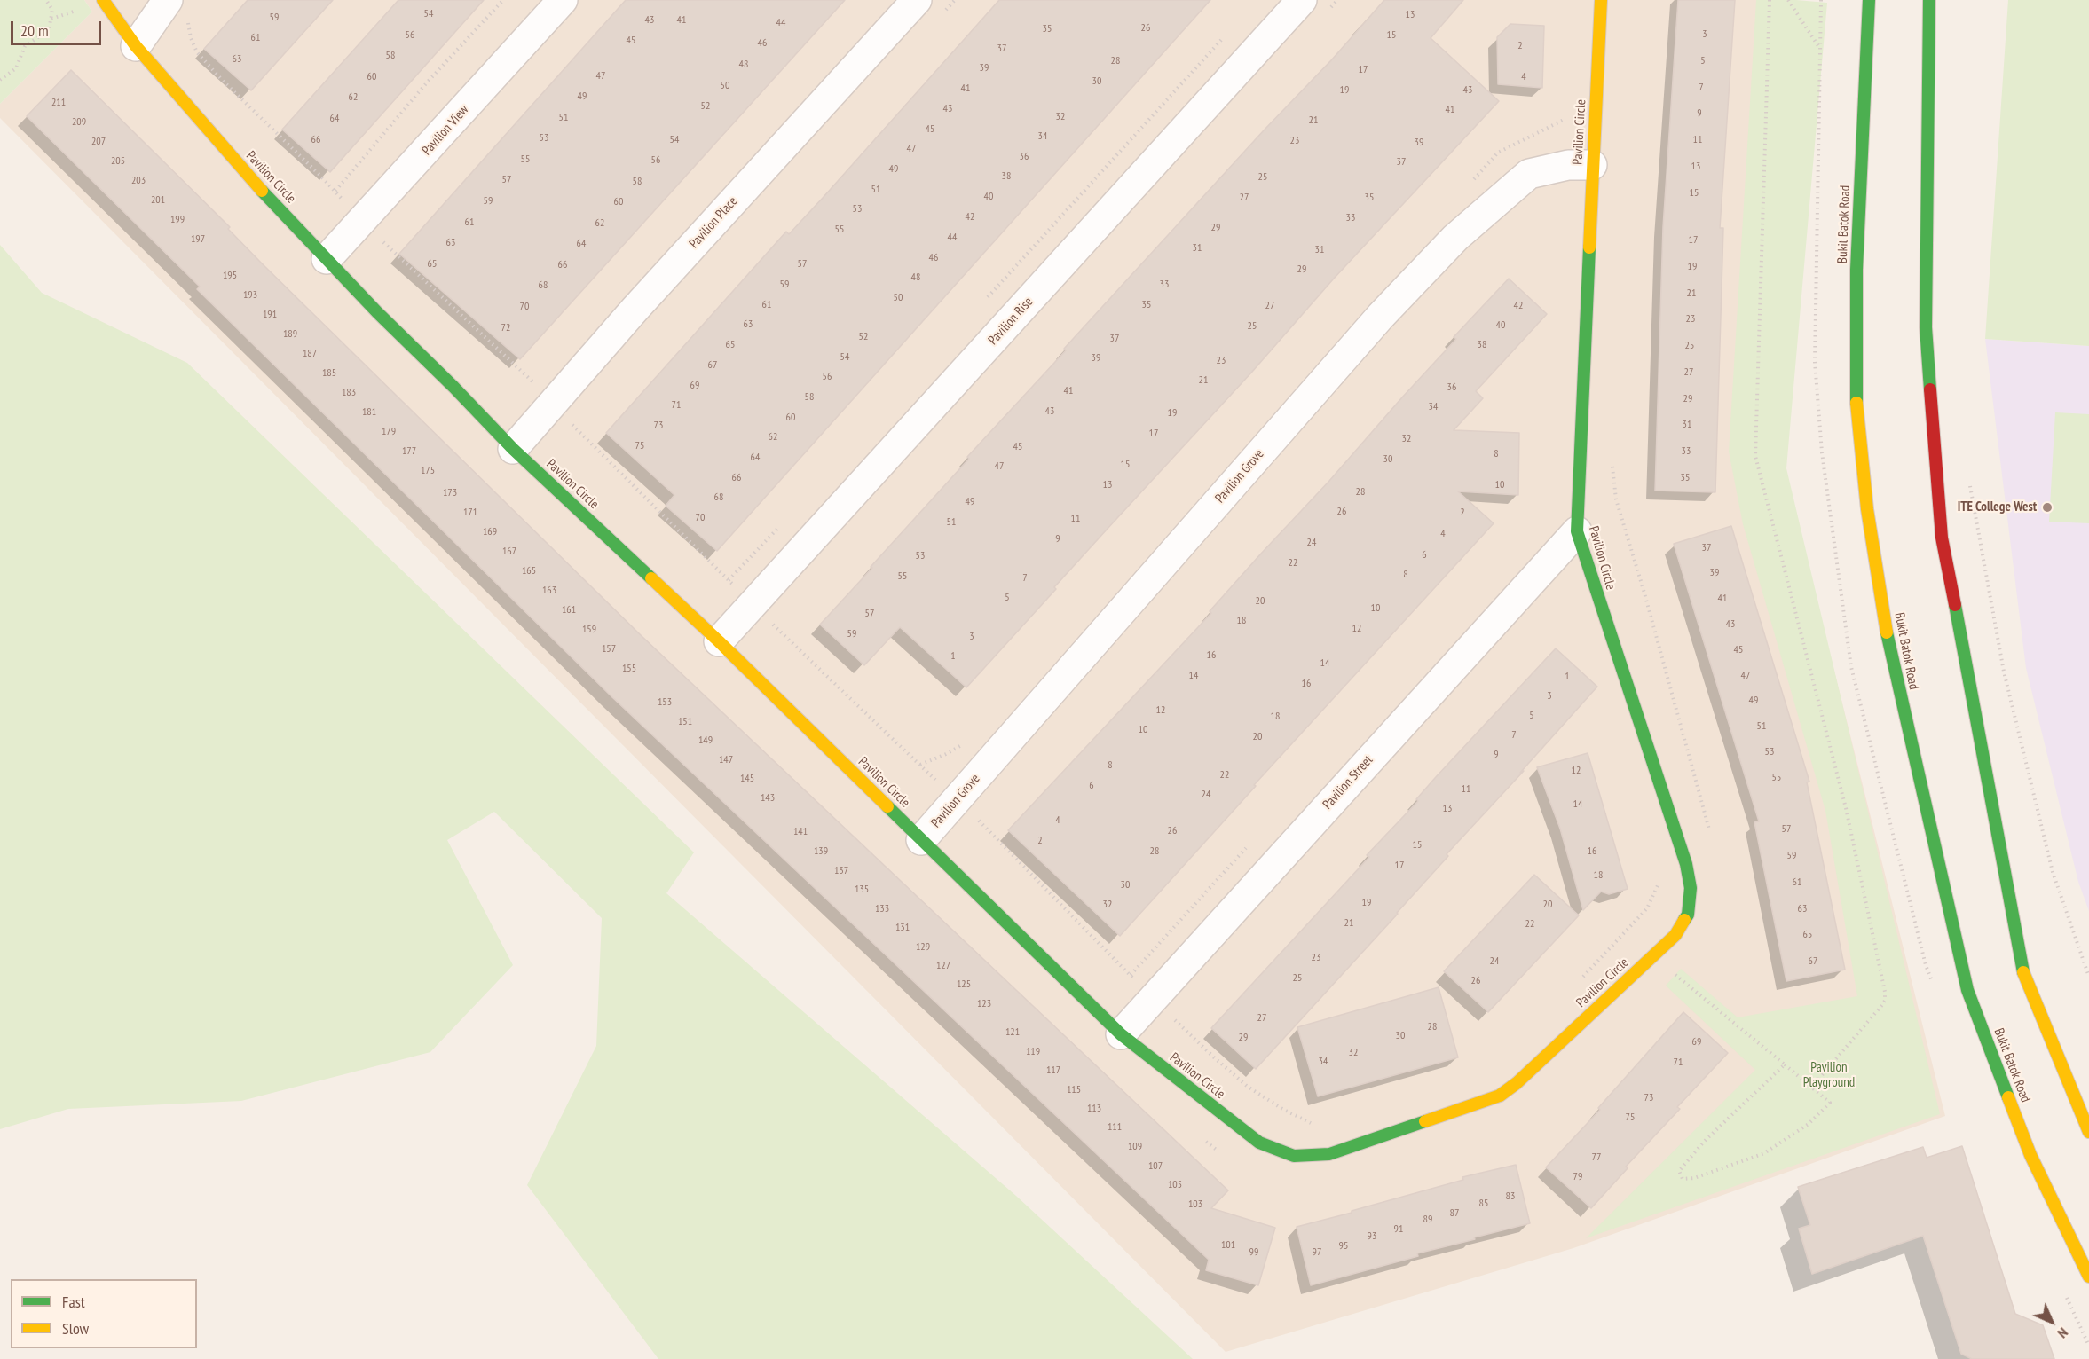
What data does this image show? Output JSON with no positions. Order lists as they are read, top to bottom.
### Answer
{
  "streets": {
    "street": [
      "Pavilion View",
      "Pavilion Circle",
      "Pavilion Place",
      "Bukit Batok Road",
      "Pavilion Rise",
      "Pavilion Grove",
      "Pavilion Street"
    ]
  },
  "crossings": [
    ["Pavilion View", "Pavilion Circle"],
    ["Pavilion Circle", "Pavilion Place"],
    ["Pavilion Circle", "Pavilion Rise"],
    ["Pavilion Circle", "Pavilion Grove"],
    ["Pavilion Circle", "Pavilion Street"]
  ],
  "parks": ["Pavilion Playground"],
  "places": ["ITE College West"],
  "house_numbers": [
    "54",
    "13",
    "59",
    "43",
    "41",
    "44",
    "26",
    "35",
    "3",
    "56",
    "15",
    "61",
    "45",
    "46",
    "2",
    "37",
    "58",
    "63",
    "28",
    "5",
    "48",
    "39",
    "17",
    "47",
    "60",
    "4",
    "30",
    "50",
    "7",
    "41",
    "19",
    "43",
    "49",
    "62",
    "211",
    "52",
    "43",
    "41",
    "9",
    "32",
    "51",
    "64",
    "21",
    "209",
    "45",
    "34",
    "53",
    "66",
    "54",
    "11",
    "23",
    "207",
    "39",
    "47",
    "36",
    "55",
    "56",
    "205",
    "37",
    "13",
    "49",
    "38",
    "25",
    "57",
    "203",
    "58",
    "51",
    "15",
    "40",
    "27",
    "35",
    "201",
    "59",
    "60",
    "53",
    "42",
    "33",
    "199",
    "61",
    "62",
    "29",
    "55",
    "44",
    "197",
    "17",
    "63",
    "64",
    "31",
    "31",
    "46",
    "65",
    "57",
    "66",
    "19",
    "29",
    "195",
    "48",
    "59",
    "33",
    "68",
    "21",
    "193",
    "50",
    "61",
    "35",
    "27",
    "42",
    "70",
    "191",
    "23",
    "63",
    "40",
    "25",
    "72",
    "189",
    "52",
    "37",
    "65",
    "38",
    "25",
    "187",
    "54",
    "39",
    "23",
    "67",
    "27",
    "185",
    "56",
    "21",
    "69",
    "36",
    "41",
    "183",
    "58",
    "29",
    "71",
    "34",
    "43",
    "181",
    "19",
    "60",
    "31",
    "73",
    "179",
    "17",
    "62",
    "32",
    "75",
    "45",
    "177",
    "33",
    "8",
    "64",
    "30",
    "15",
    "47",
    "175",
    "66",
    "35",
    "13",
    "10",
    "28",
    "173",
    "68",
    "49",
    "26",
    "171",
    "2",
    "70",
    "11",
    "51",
    "169",
    "4",
    "9",
    "24",
    "37",
    "167",
    "6",
    "53",
    "22",
    "165",
    "39",
    "8",
    "55",
    "7",
    "163",
    "5",
    "41",
    "20",
    "10",
    "161",
    "57",
    "18",
    "43",
    "12",
    "159",
    "59",
    "3",
    "157",
    "45",
    "16",
    "1",
    "14",
    "155",
    "14",
    "47",
    "1",
    "16",
    "3",
    "49",
    "153",
    "12",
    "5",
    "18",
    "151",
    "51",
    "10",
    "7",
    "20",
    "149",
    "53",
    "9",
    "147",
    "8",
    "12",
    "22",
    "55",
    "145",
    "6",
    "11",
    "24",
    "143",
    "14",
    "13",
    "4",
    "57",
    "26",
    "141",
    "2",
    "15",
    "139",
    "28",
    "16",
    "59",
    "17",
    "137",
    "18",
    "61",
    "30",
    "135",
    "19",
    "32",
    "20",
    "133",
    "63",
    "21",
    "22",
    "131",
    "65",
    "129",
    "23",
    "24",
    "67",
    "127",
    "25",
    "26",
    "125",
    "123",
    "27",
    "28",
    "121",
    "30",
    "29",
    "69",
    "119",
    "32",
    "34",
    "71",
    "117",
    "115",
    "73",
    "113",
    "75",
    "111",
    "109",
    "77",
    "107",
    "79",
    "105",
    "83",
    "85",
    "103",
    "87",
    "89",
    "91",
    "93",
    "101",
    "95",
    "99",
    "97"
  ],
  "legend": ["Fast", "Slow"],
  "scale_bar": "20 m",
  "north": "bottom right"
}
